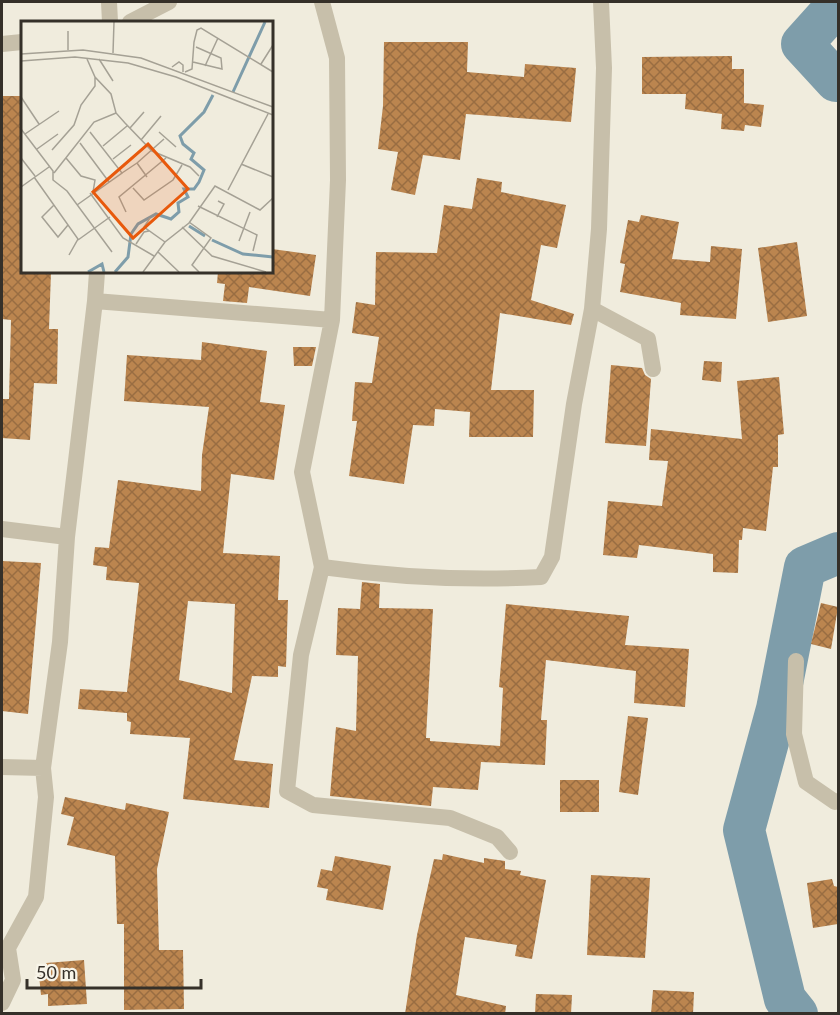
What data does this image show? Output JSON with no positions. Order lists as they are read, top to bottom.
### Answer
{
  "scale_bar": "50 m"
}
